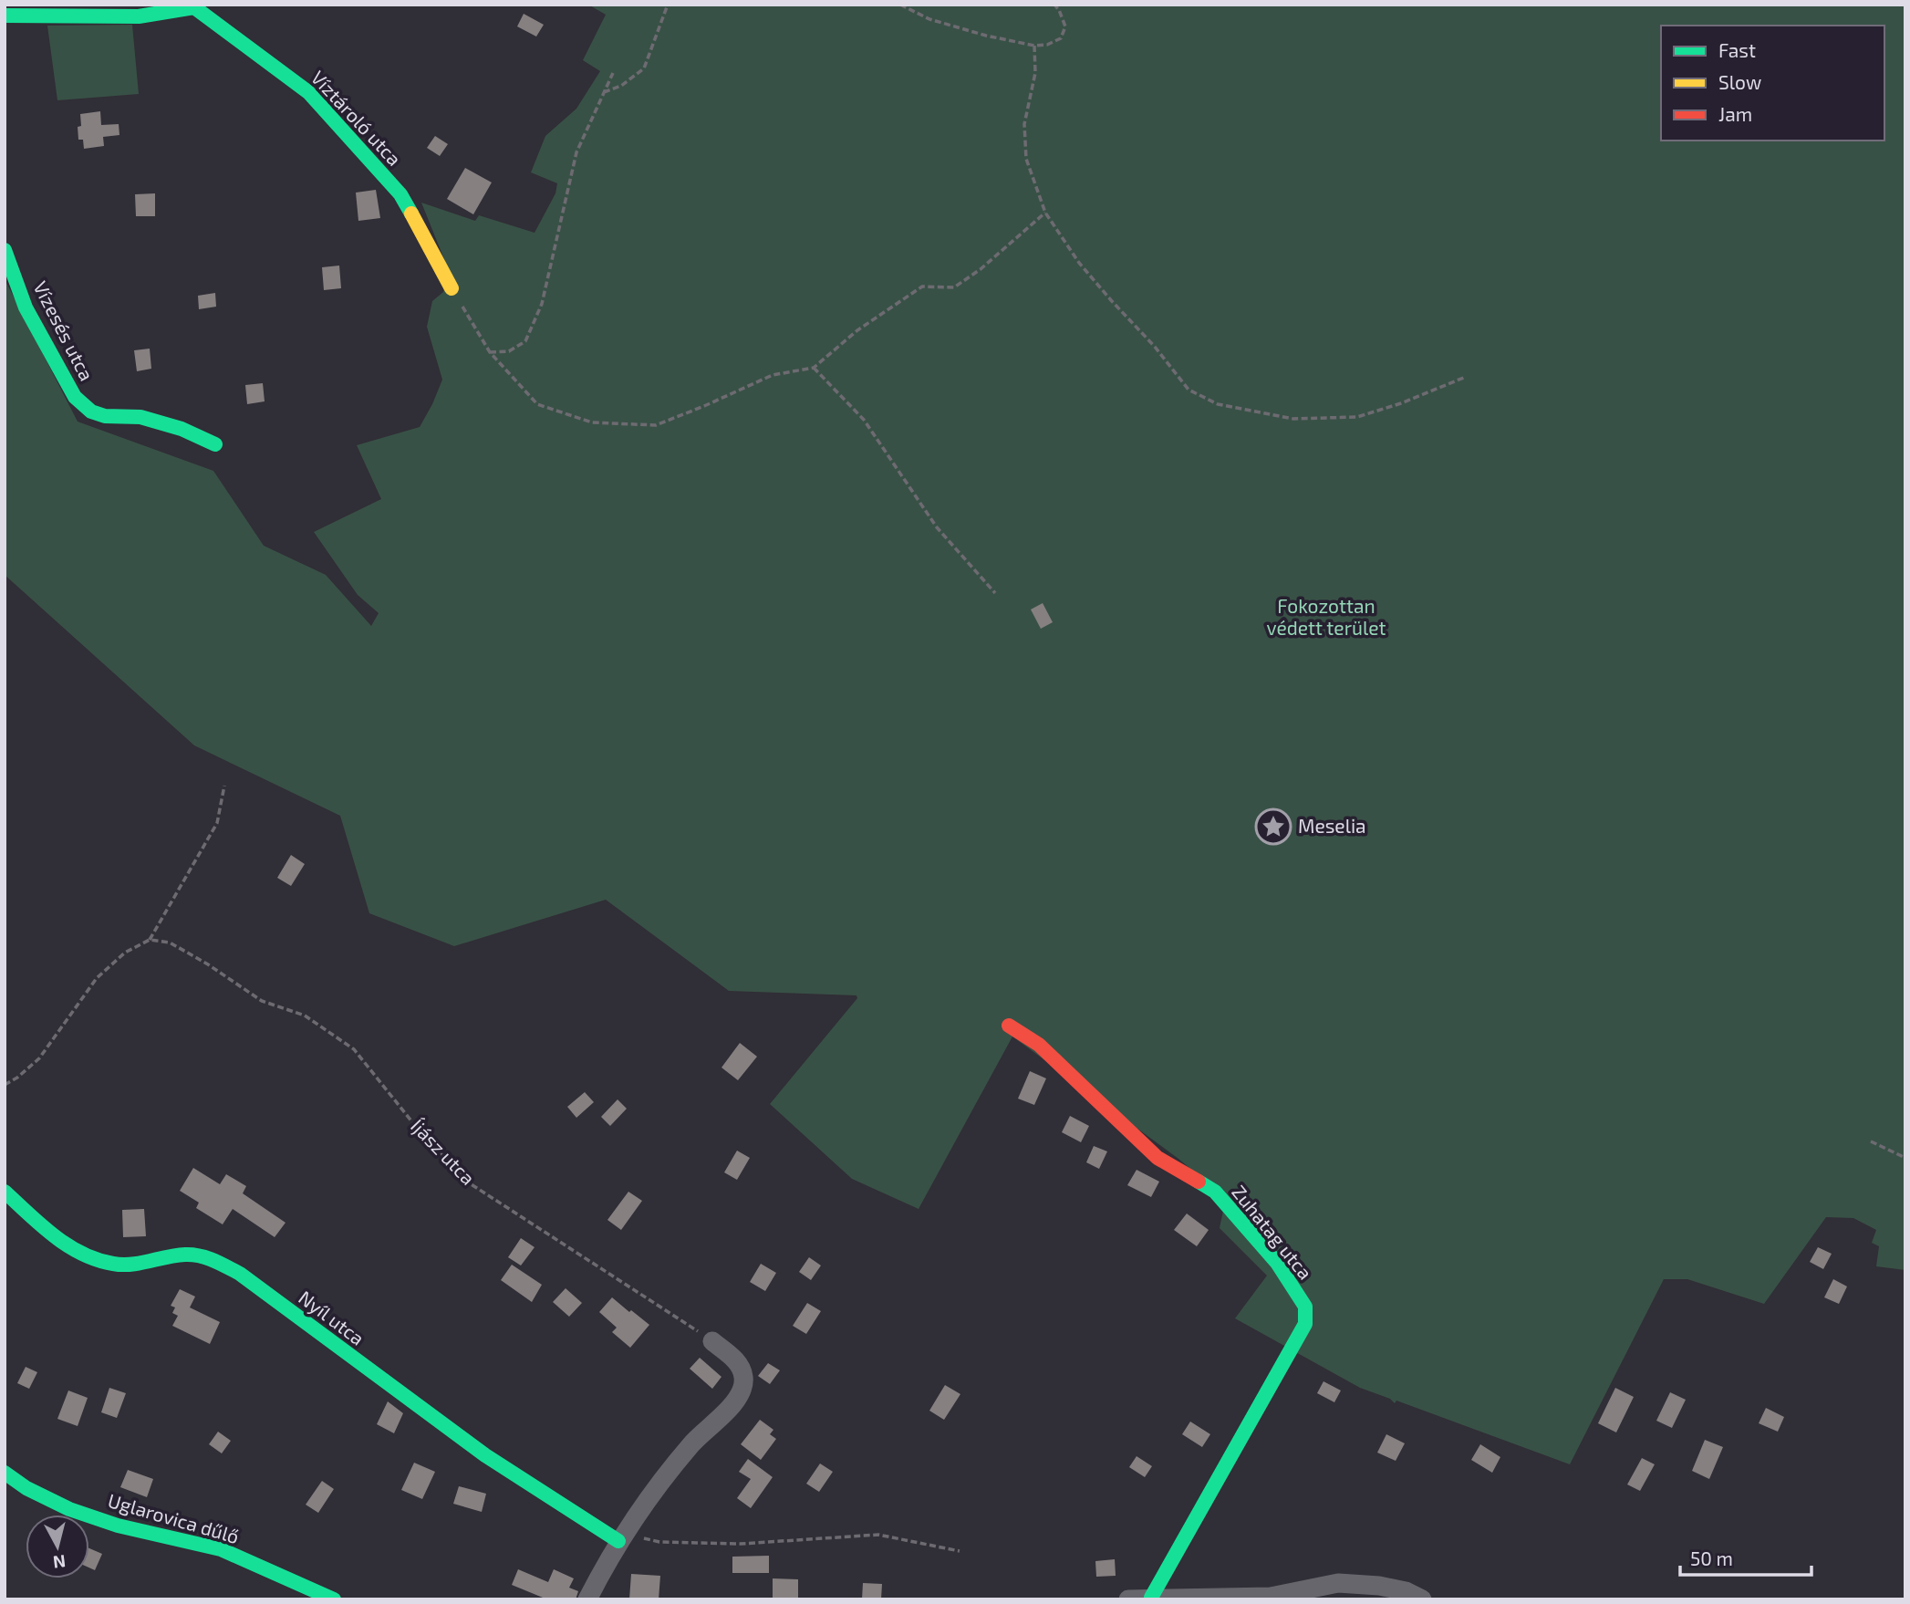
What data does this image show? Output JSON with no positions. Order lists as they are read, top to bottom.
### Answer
{
  "streets": {
    "street": [
      "Víztároló utca",
      "Vízesés utca",
      "Zuhatag utca",
      "Nyíl utca",
      "Uglarovica dűlő"
    ],
    "path": ["Íjász utca"]
  },
  "parks": ["Fokozottan védett terület"],
  "places": {
    "place": ["Meselia"]
  },
  "legend": ["Fast", "Slow", "Jam"],
  "scale_bar": "50 m",
  "north": "bottom"
}
